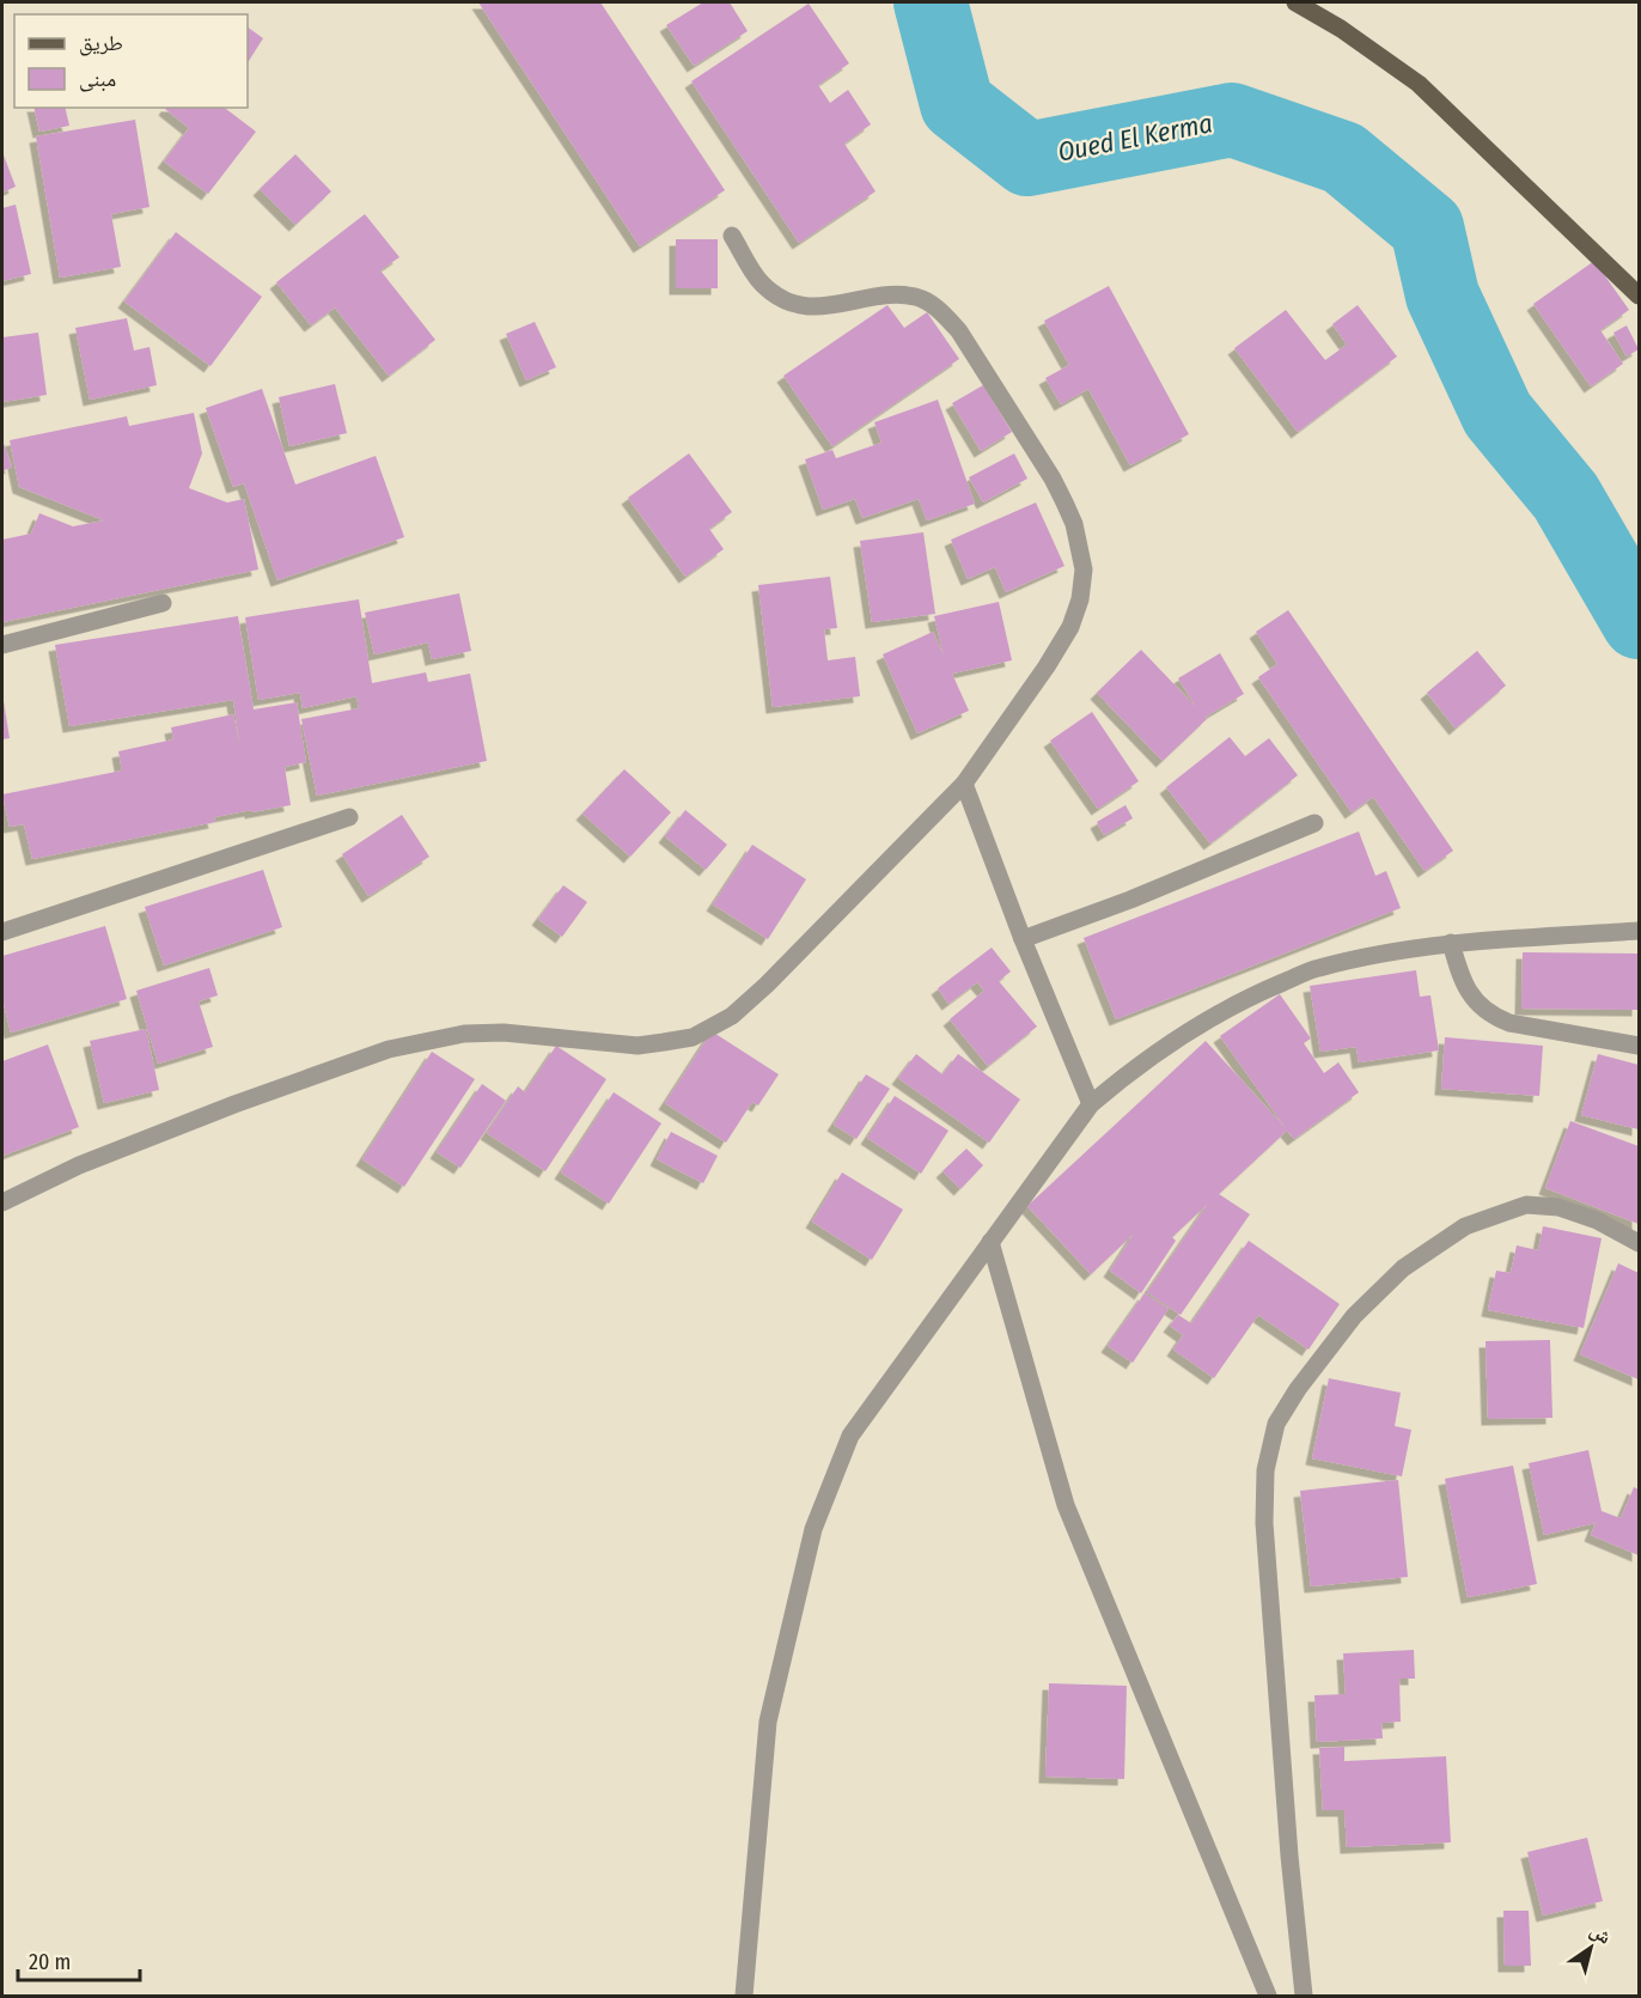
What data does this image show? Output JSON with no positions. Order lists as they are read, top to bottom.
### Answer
{
  "water": ["Oued El Kerma"],
  "legend": ["طريق", "مبنى"],
  "scale_bar": "20 m",
  "north": "top right"
}
